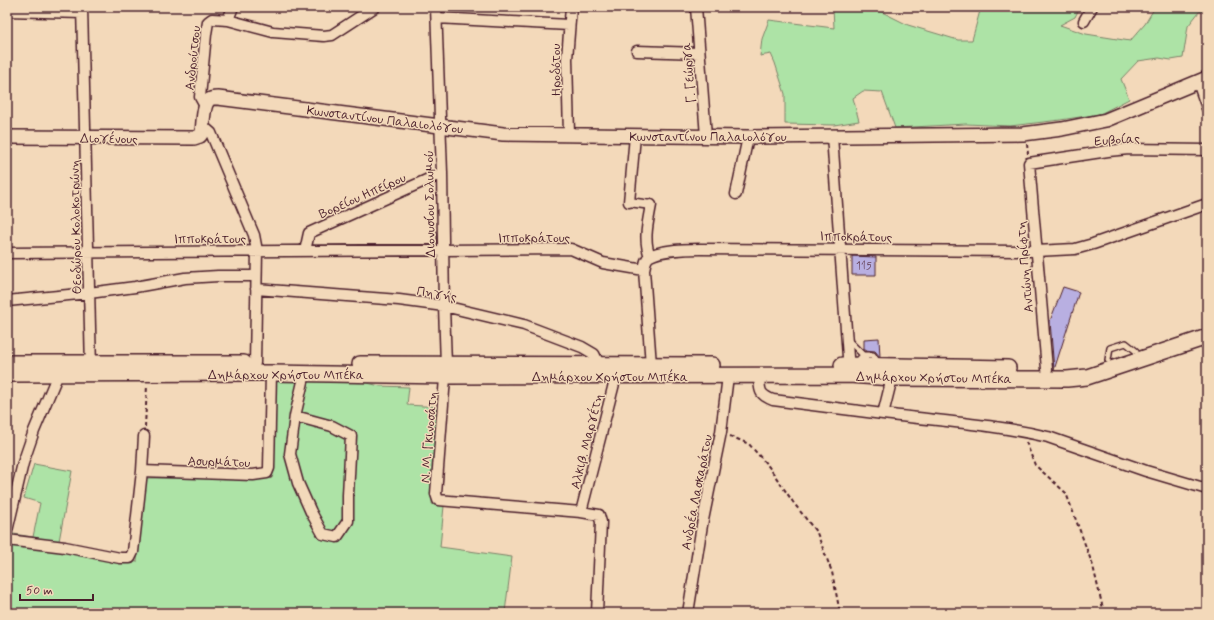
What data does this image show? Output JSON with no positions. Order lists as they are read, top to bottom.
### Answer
{
  "streets": {
    "main road": ["Δημάρχου Χρήστου Μπέκα"],
    "street": [
      "Ανδρούτσου",
      "Ηροδότου",
      "Γ. Γεώργα",
      "Κωνσταντίνου Παλαιολόγου",
      "Διογένους",
      "Ευβοίας",
      "Βορείου Ηπείρου",
      "Διονυσίου Σολωμού",
      "Θεοδώρου Κολοκοτρώνη",
      "Ιπποκράτους",
      "Αντώνη Πρίφτη",
      "Πηγής",
      "Ν. Μ. Γκινοσάτη",
      "Αλκιβ. Μαργέτη",
      "Ασυρμάτου",
      "Ανδρέα Λασκαράτου"
    ]
  },
  "crossings": [
    ["Ανδρούτσου", "Κωνσταντίνου Παλαιολόγου"],
    ["Ηροδότου", "Κωνσταντίνου Παλαιολόγου"],
    ["Γ. Γεώργα", "Κωνσταντίνου Παλαιολόγου"],
    ["Κωνσταντίνου Παλαιολόγου", "Διονυσίου Σολωμού"],
    ["Διογένους", "Θεοδώρου Κολοκοτρώνη"],
    ["Ευβοίας", "Αντώνη Πρίφτη"],
    ["Βορείου Ηπείρου", "Διονυσίου Σολωμού"],
    ["Βορείου Ηπείρου", "Ιπποκράτους"],
    ["Διονυσίου Σολωμού", "Ιπποκράτους"],
    ["Διονυσίου Σολωμού", "Πηγής"],
    ["Διονυσίου Σολωμού", "Δημάρχου Χρήστου Μπέκα"],
    ["Διονυσίου Σολωμού", "Ν. Μ. Γκινοσάτη"],
    ["Θεοδώρου Κολοκοτρώνη", "Ιπποκράτους"],
    ["Θεοδώρου Κολοκοτρώνη", "Δημάρχου Χρήστου Μπέκα"],
    ["Ιπποκράτους", "Αντώνη Πρίφτη"],
    ["Αντώνη Πρίφτη", "Δημάρχου Χρήστου Μπέκα"],
    ["Πηγής", "Δημάρχου Χρήστου Μπέκα"],
    ["Δημάρχου Χρήστου Μπέκα", "Ν. Μ. Γκινοσάτη"],
    ["Δημάρχου Χρήστου Μπέκα", "Αλκιβ. Μαργέτη"],
    ["Δημάρχου Χρήστου Μπέκα", "Ασυρμάτου"],
    ["Δημάρχου Χρήστου Μπέκα", "Ανδρέα Λασκαράτου"],
    ["Ν. Μ. Γκινοσάτη", "Αλκιβ. Μαργέτη"]
  ],
  "house_numbers": ["115"],
  "scale_bar": "50 m"
}
